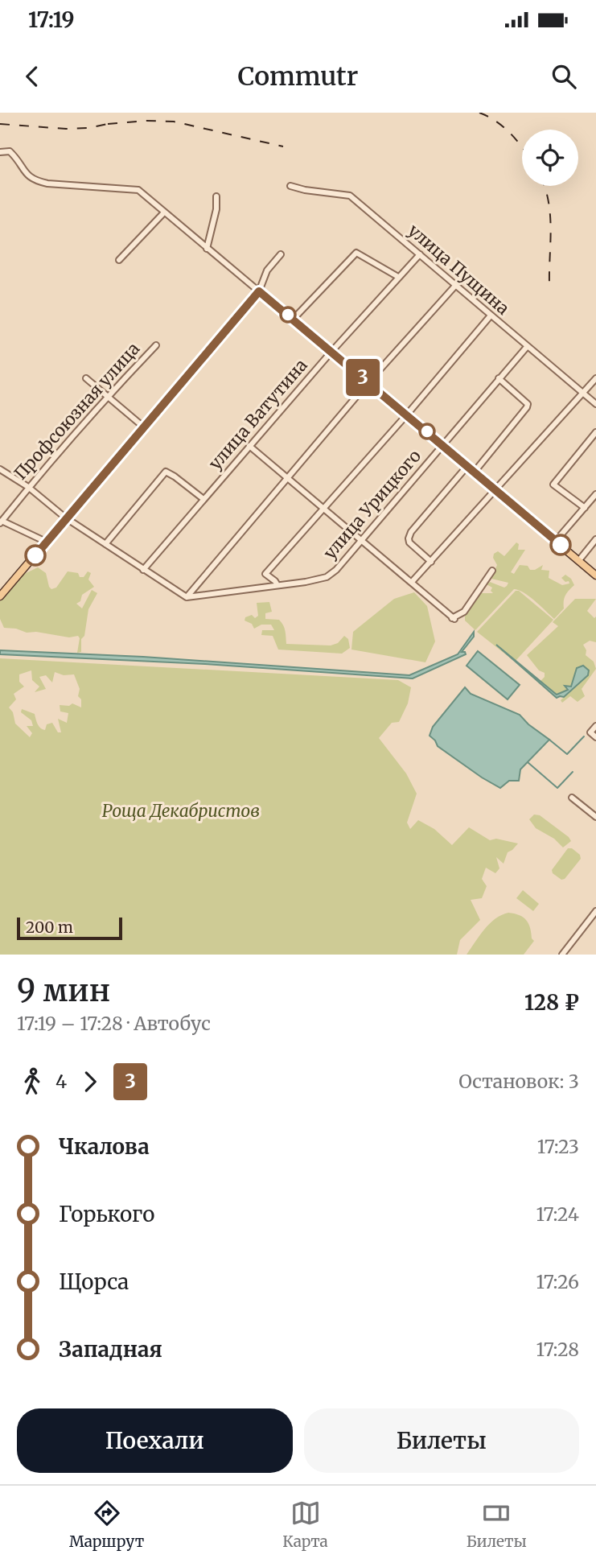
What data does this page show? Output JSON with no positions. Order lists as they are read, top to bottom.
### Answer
{
  "streets": {
    "street": [
      "улица Пущина",
      "Профсоюзная улица",
      "улица Ватутина",
      "улица Урицкого"
    ]
  },
  "crossings": [
    ["улица Пущина", "улица Ватутина"],
    ["улица Пущина", "улица Урицкого"]
  ],
  "parks": ["Роща Декабристов"],
  "lines": ["bus line 3"],
  "scale_bar": "200 m",
  "page": {
    "status": "17:19",
    "header": "Commutr",
    "on_map": "3",
    "scale": "200 m",
    "heading": ["9 мин", "17:19 – 17:28 · Автобус", "128 ₽"],
    "legs": ["4", "3", "Остановок: 3"],
    "list": [
      {
        "name": "Чкалова",
        "value": "17:23"
      },
      {
        "name": "Горького",
        "value": "17:24"
      },
      {
        "name": "Щорса",
        "value": "17:26"
      },
      {
        "name": "Западная",
        "value": "17:28"
      }
    ],
    "buttons": ["Поехали", "Билеты"],
    "tabs": ["Маршрут", "Карта", "Билеты"]
  }
}
